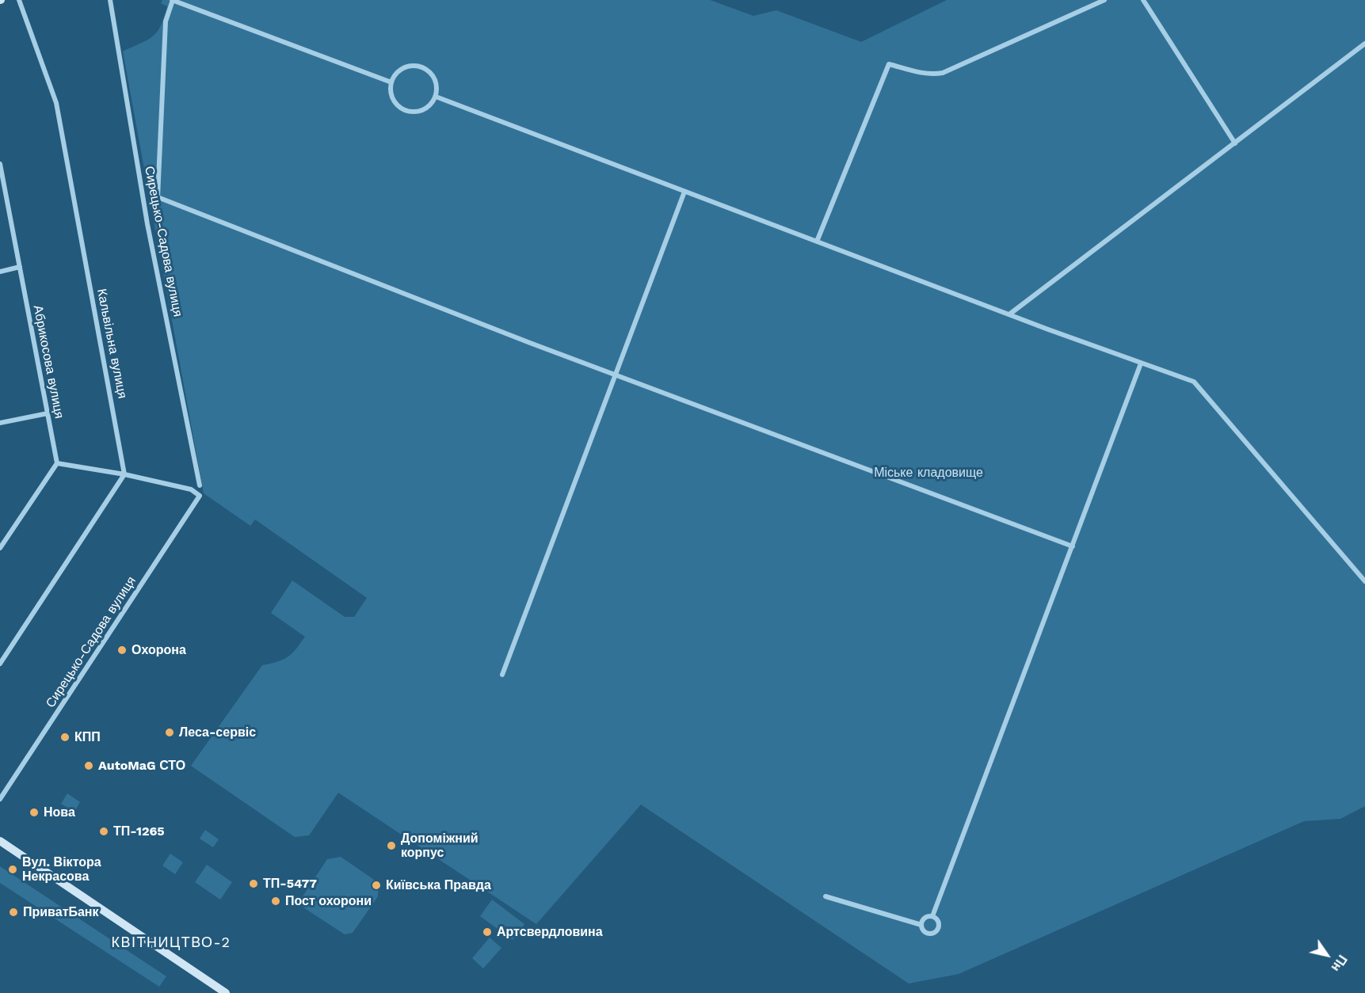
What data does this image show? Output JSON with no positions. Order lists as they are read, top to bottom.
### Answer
{
  "streets": {
    "street": ["Сирецько-Садова вулиця", "Кальвільна вулиця", "Абрикосова вулиця"]
  },
  "crossings": [
    ["Сирецько-Садова вулиця", "Кальвільна вулиця"]
  ],
  "districts": ["КВІТНИЦТВО-2"],
  "parks": ["Міське кладовище"],
  "places": [
    "Охорона",
    "Леса-сервіс",
    "КПП",
    "AutoMaG СТО",
    "Нова",
    "ТП-1265",
    "Допоміжний корпус",
    "Вул. Віктора Некрасова",
    "ТП-5477",
    "Київська Правда",
    "Пост охорони",
    "ПриватБанк",
    "Артсвердловина"
  ],
  "north": "bottom right"
}
